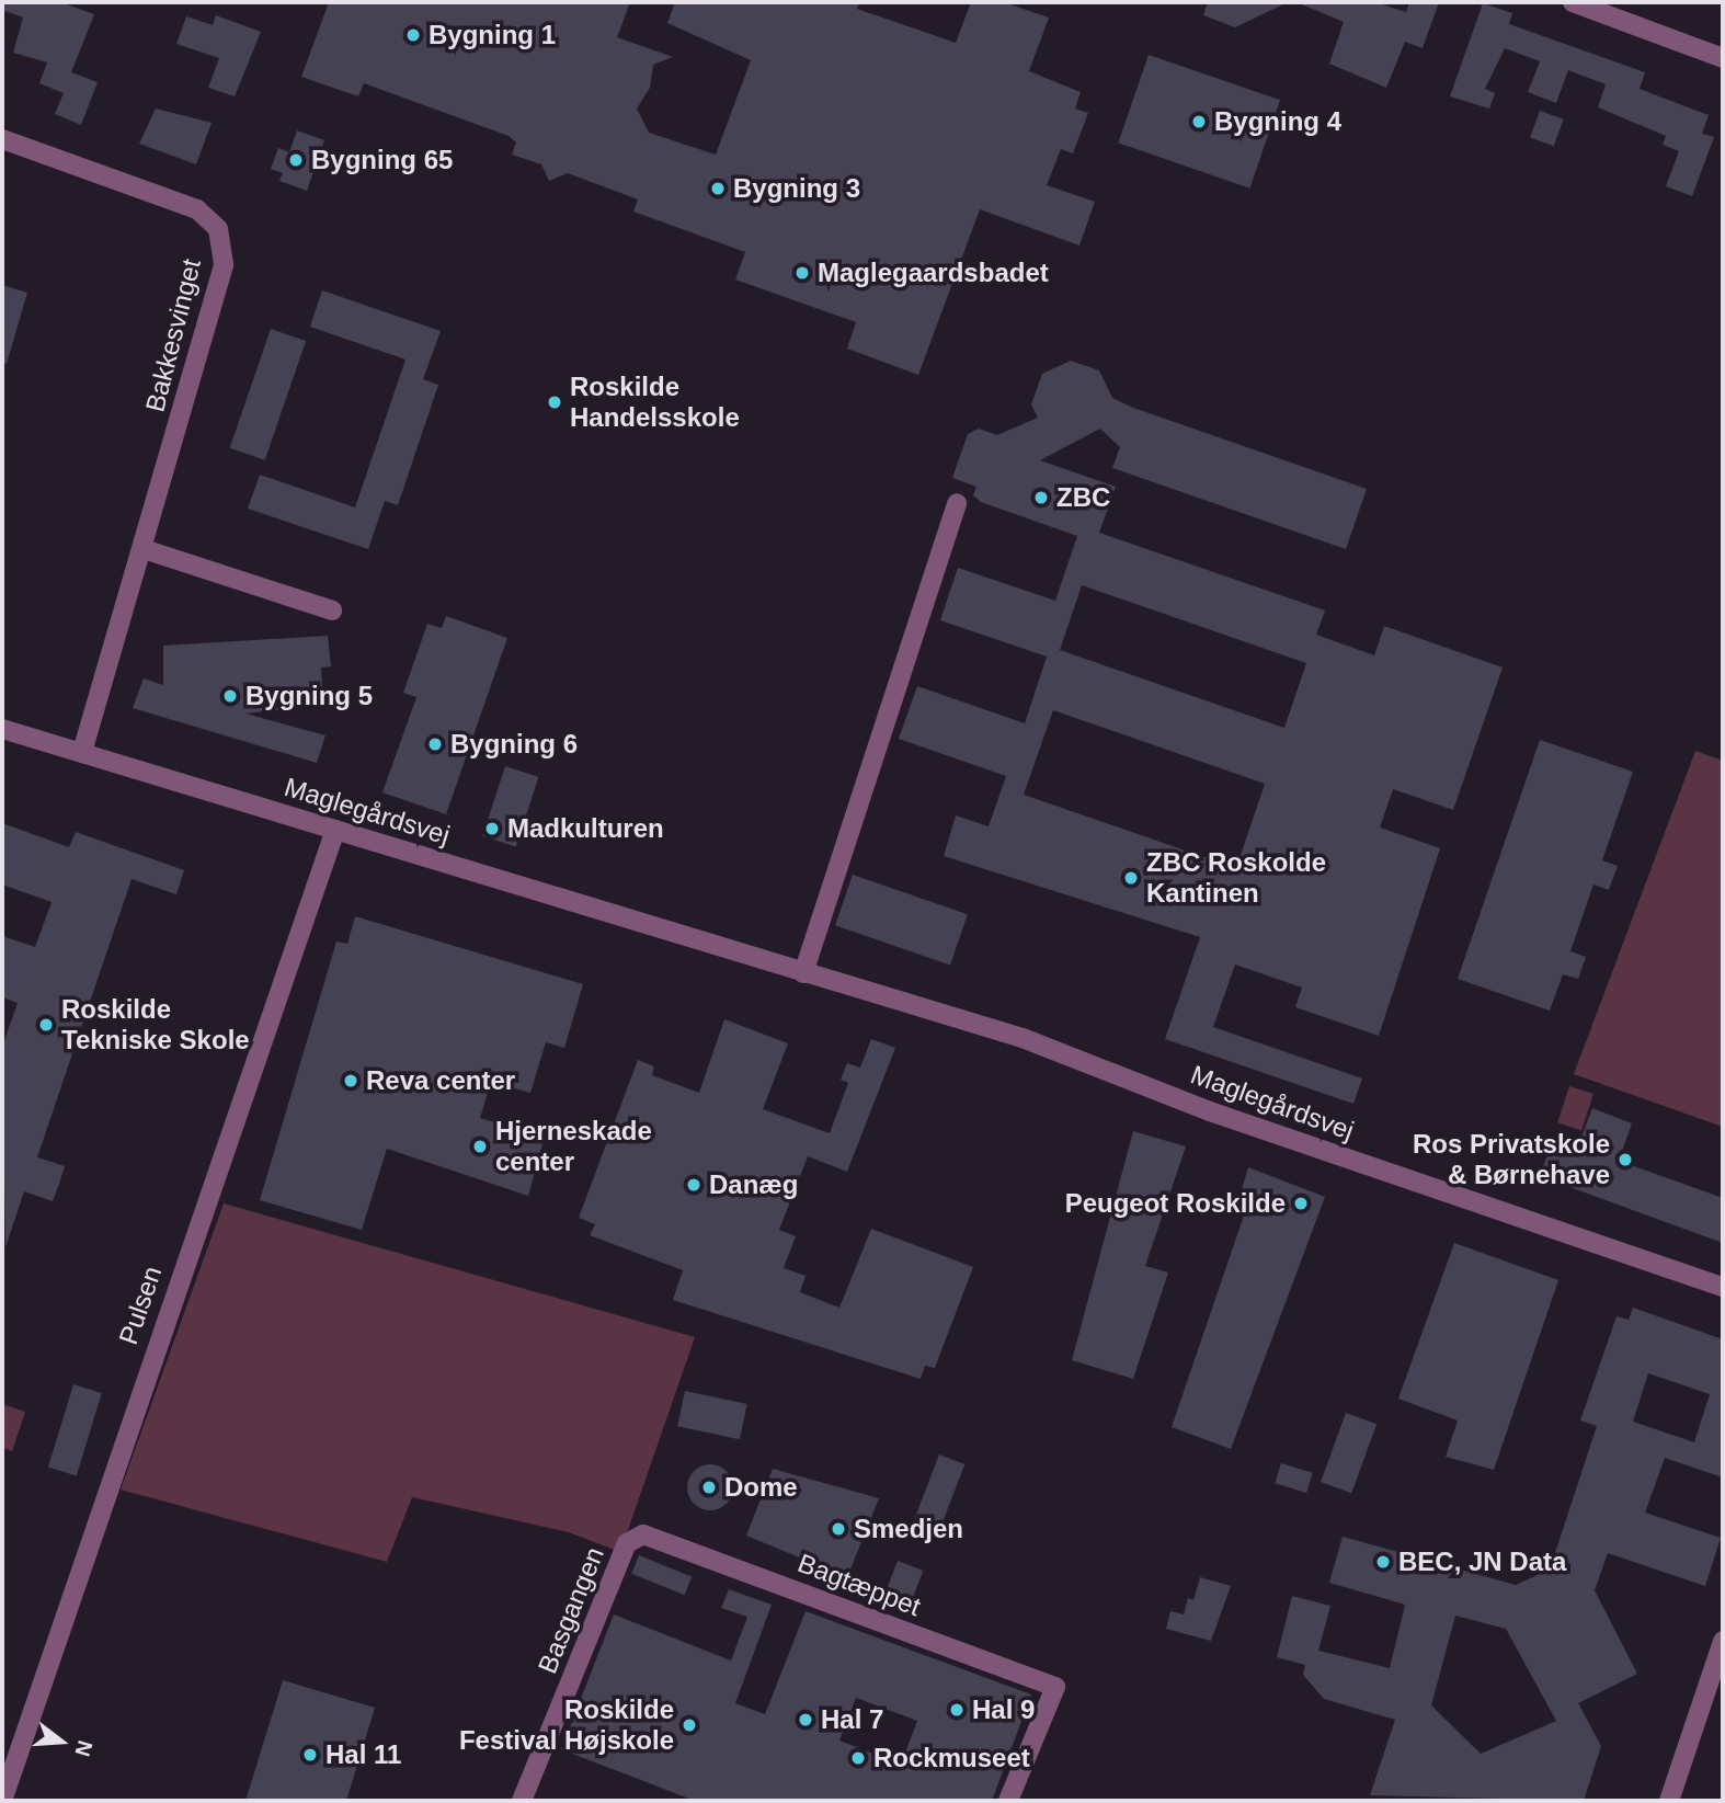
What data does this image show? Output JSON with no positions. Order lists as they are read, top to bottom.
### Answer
{
  "streets": {
    "street": [
      "Bakkesvinget",
      "Maglegårdsvej",
      "Pulsen",
      "Bagtæppet",
      "Basgangen"
    ]
  },
  "crossings": [
    ["Bakkesvinget", "Maglegårdsvej"],
    ["Maglegårdsvej", "Pulsen"],
    ["Bagtæppet", "Basgangen"]
  ],
  "places": [
    "Bygning 1",
    "Bygning 4",
    "Bygning 65",
    "Bygning 3",
    "Maglegaardsbadet",
    "Roskilde Handelsskole",
    "ZBC",
    "Bygning 5",
    "Bygning 6",
    "Madkulturen",
    "ZBC Roskolde Kantinen",
    "Roskilde Tekniske Skole",
    "Reva center",
    "Hjerneskade center",
    "Ros Privatskole & Børnehave",
    "Danæg",
    "Peugeot Roskilde",
    "Dome",
    "Smedjen",
    "BEC, JN Data",
    "Hal 9",
    "Hal 7",
    "Roskilde Festival Højskole",
    "Hal 11",
    "Rockmuseet"
  ],
  "north": "right"
}
